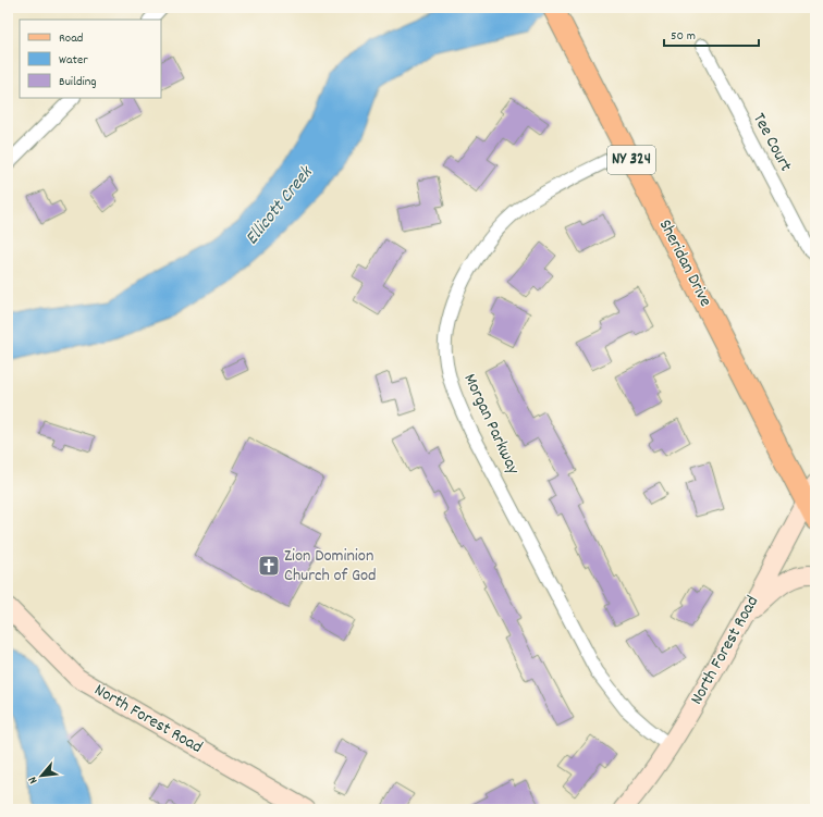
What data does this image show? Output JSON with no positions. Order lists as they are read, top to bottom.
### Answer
{
  "streets": {
    "main road": ["NY 324", "Sheridan Drive"],
    "street": ["Tee Court", "Morgan Parkway", "North Forest Road"]
  },
  "crossings": [
    ["Sheridan Drive", "Morgan Parkway"],
    ["Sheridan Drive", "North Forest Road"],
    ["Morgan Parkway", "North Forest Road"]
  ],
  "water": ["Ellicott Creek"],
  "places": {
    "church": ["Zion Dominion Church of God"]
  },
  "legend": ["Road", "Water", "Building"],
  "scale_bar": "50 m",
  "north": "bottom left"
}
